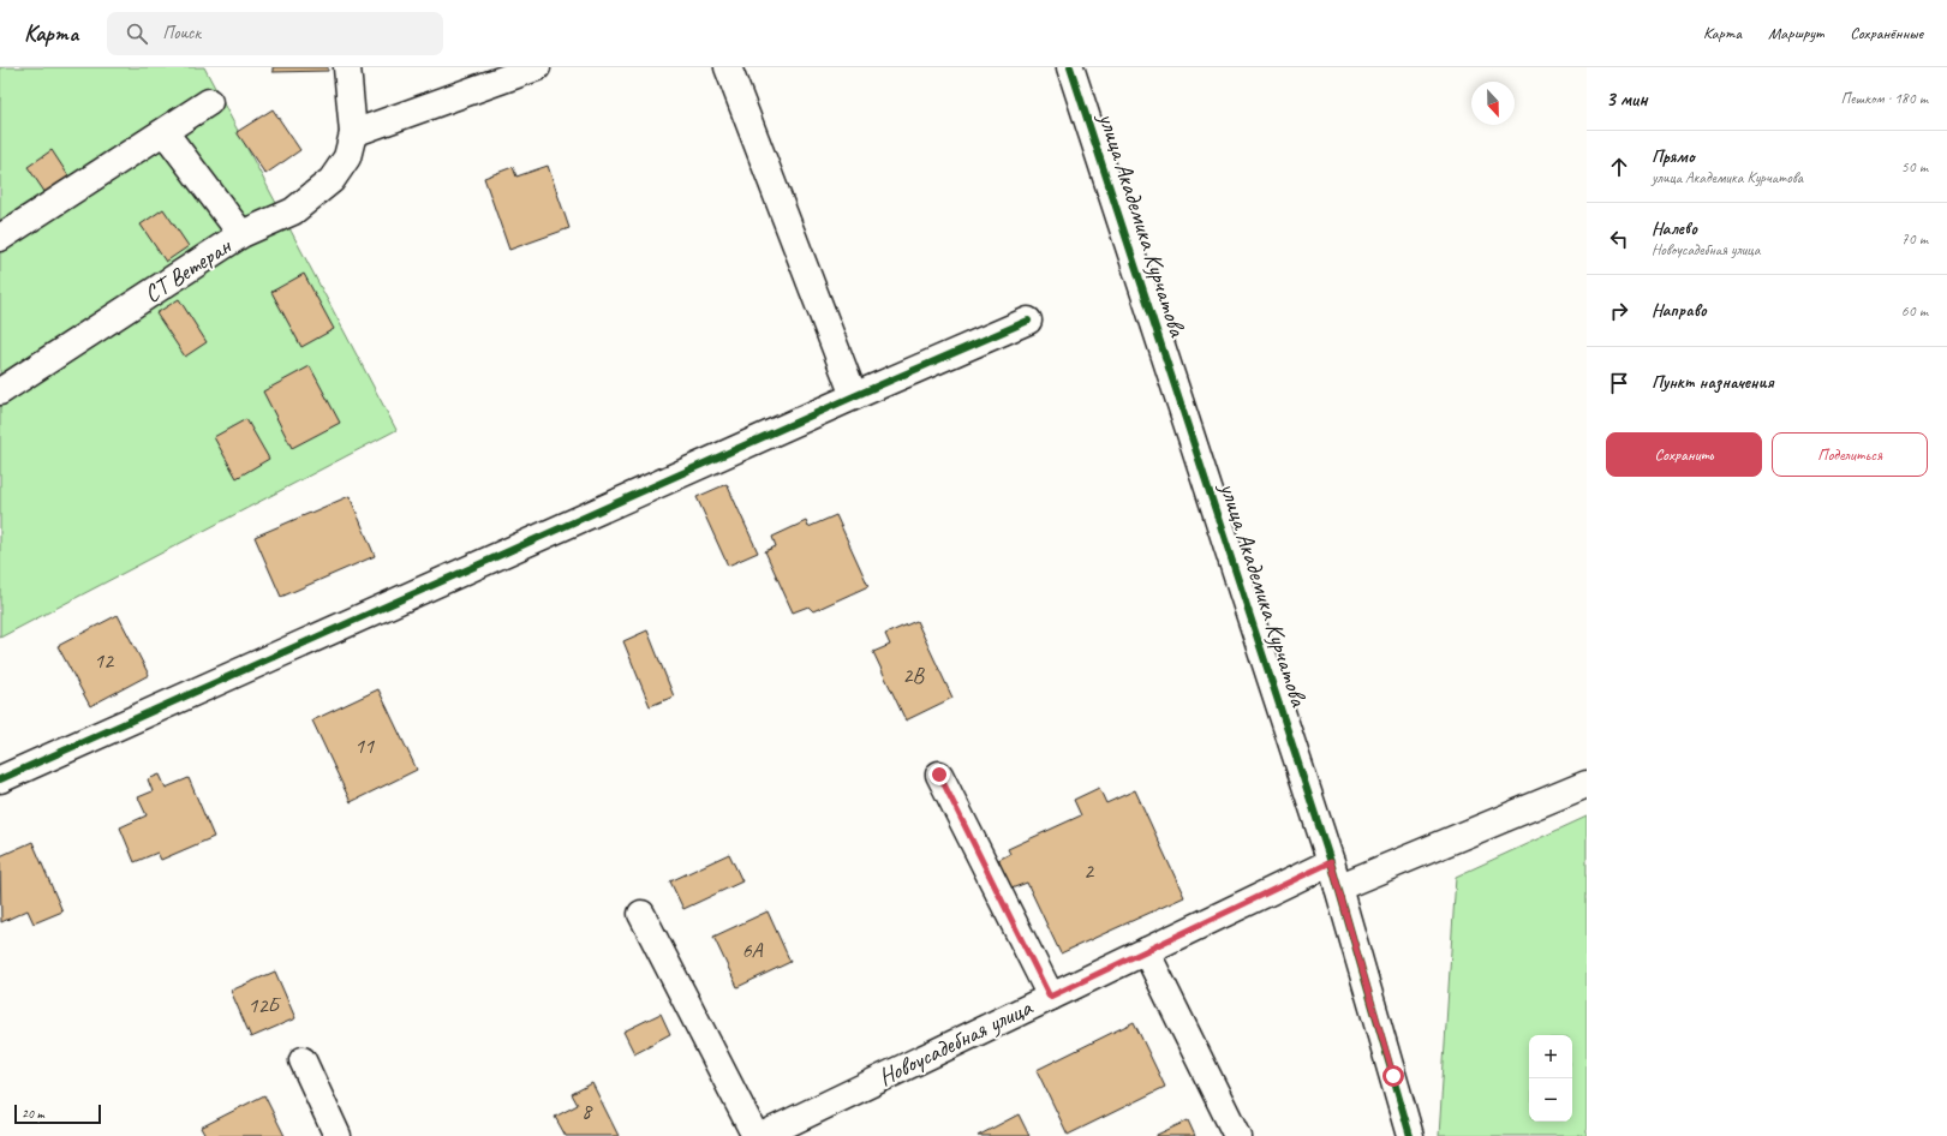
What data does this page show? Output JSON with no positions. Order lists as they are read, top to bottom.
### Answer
{
  "streets": {
    "street": ["улица Академика Курчатова", "СТ Ветеран", "Новоусадебная улица"]
  },
  "crossings": [
    ["улица Академика Курчатова", "Новоусадебная улица"]
  ],
  "house_numbers": [
    "12",
    "2В",
    "11",
    "2",
    "6А",
    "12Б",
    "8"
  ],
  "scale_bar": "20 m",
  "north": "bottom",
  "page": {
    "header": "Карта",
    "search": "Поиск",
    "nav": ["Карта", "Маршрут", "Сохранённые"],
    "heading": ["3 мин", "Пешком · 180 m"],
    "list": [
      ["Прямо", "улица Академика Курчатова", "50 m"],
      ["Налево", "Новоусадебная улица", "70 m"],
      ["Направо", "60 m"],
      "Пункт назначения"
    ],
    "buttons": ["Сохранить", "Поделиться"],
    "map_buttons": ["+", "−"],
    "scale": "20 m"
  }
}
